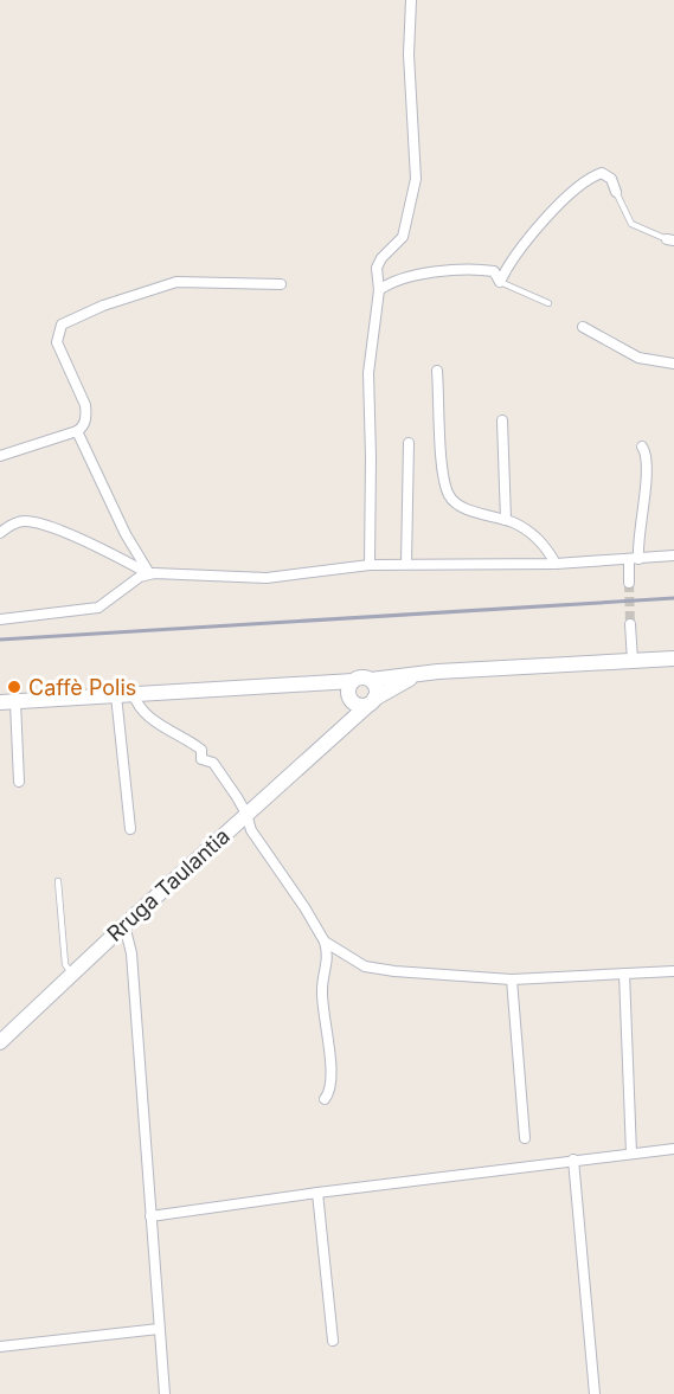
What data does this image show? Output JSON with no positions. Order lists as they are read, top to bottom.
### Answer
{
  "streets": {
    "main road": ["Rruga Taulantia"]
  },
  "places": ["Caffè Polis"]
}
